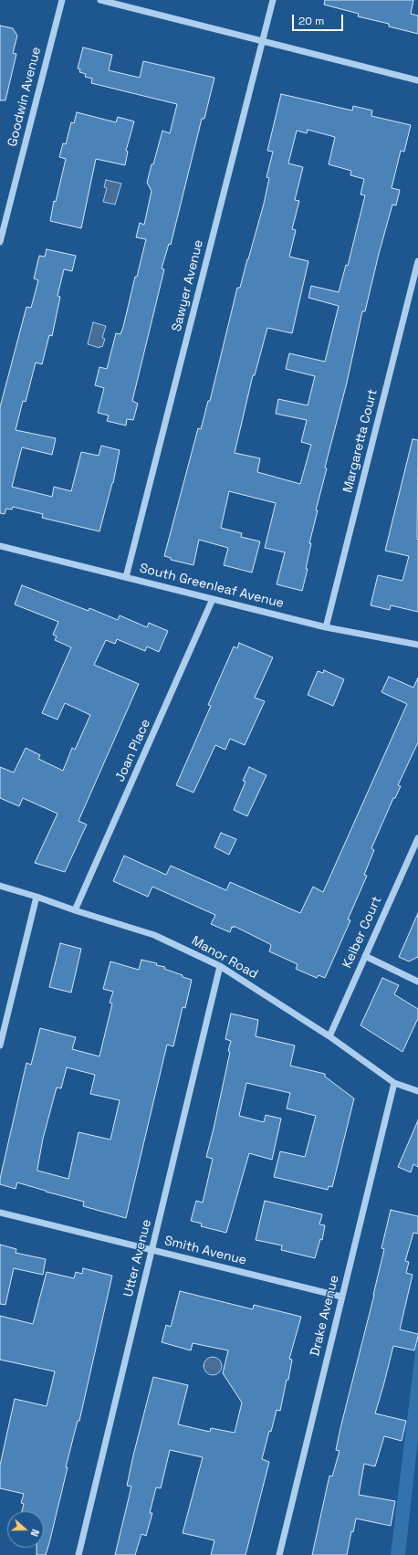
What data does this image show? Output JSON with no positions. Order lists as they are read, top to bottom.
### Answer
{
  "streets": {
    "street": [
      "Goodwin Avenue",
      "Sawyer Avenue",
      "Margaretta Court",
      "South Greenleaf Avenue",
      "Joan Place",
      "Keiber Court",
      "Manor Road",
      "Smith Avenue",
      "Utter Avenue",
      "Drake Avenue"
    ]
  },
  "crossings": [
    ["Sawyer Avenue", "South Greenleaf Avenue"],
    ["Margaretta Court", "South Greenleaf Avenue"],
    ["South Greenleaf Avenue", "Joan Place"],
    ["Joan Place", "Manor Road"],
    ["Keiber Court", "Manor Road"],
    ["Manor Road", "Utter Avenue"],
    ["Manor Road", "Drake Avenue"],
    ["Smith Avenue", "Utter Avenue"],
    ["Smith Avenue", "Drake Avenue"]
  ],
  "scale_bar": "20 m",
  "north": "right"
}
